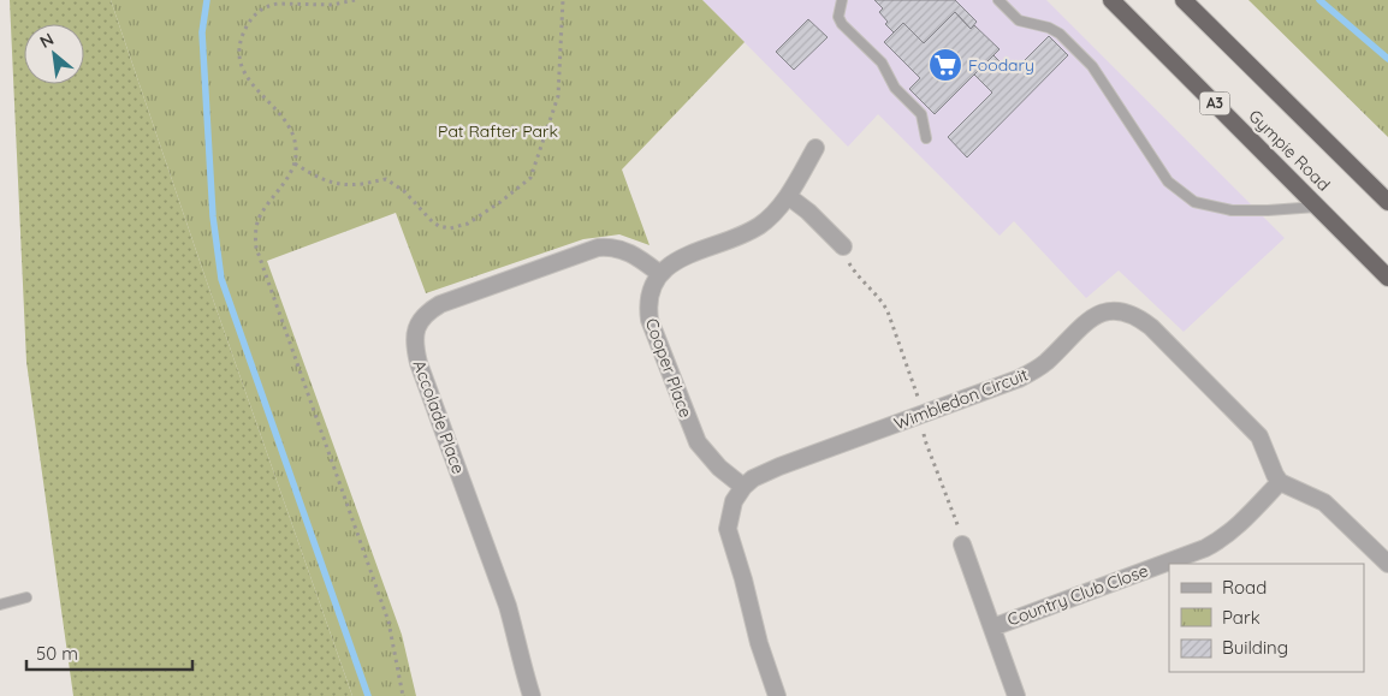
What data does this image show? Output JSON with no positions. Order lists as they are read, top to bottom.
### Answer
{
  "streets": {
    "highway": ["A3", "Gympie Road"],
    "street": [
      "Cooper Place",
      "Wimbledon Circuit",
      "Accolade Place",
      "Country Club Close"
    ]
  },
  "crossings": [
    ["Cooper Place", "Wimbledon Circuit"],
    ["Cooper Place", "Accolade Place"],
    ["Wimbledon Circuit", "Country Club Close"]
  ],
  "parks": ["Pat Rafter Park"],
  "places": {
    "supermarket": ["Foodary"]
  },
  "legend": ["Road", "Park", "Building"],
  "scale_bar": "50 m",
  "north": "top left"
}
